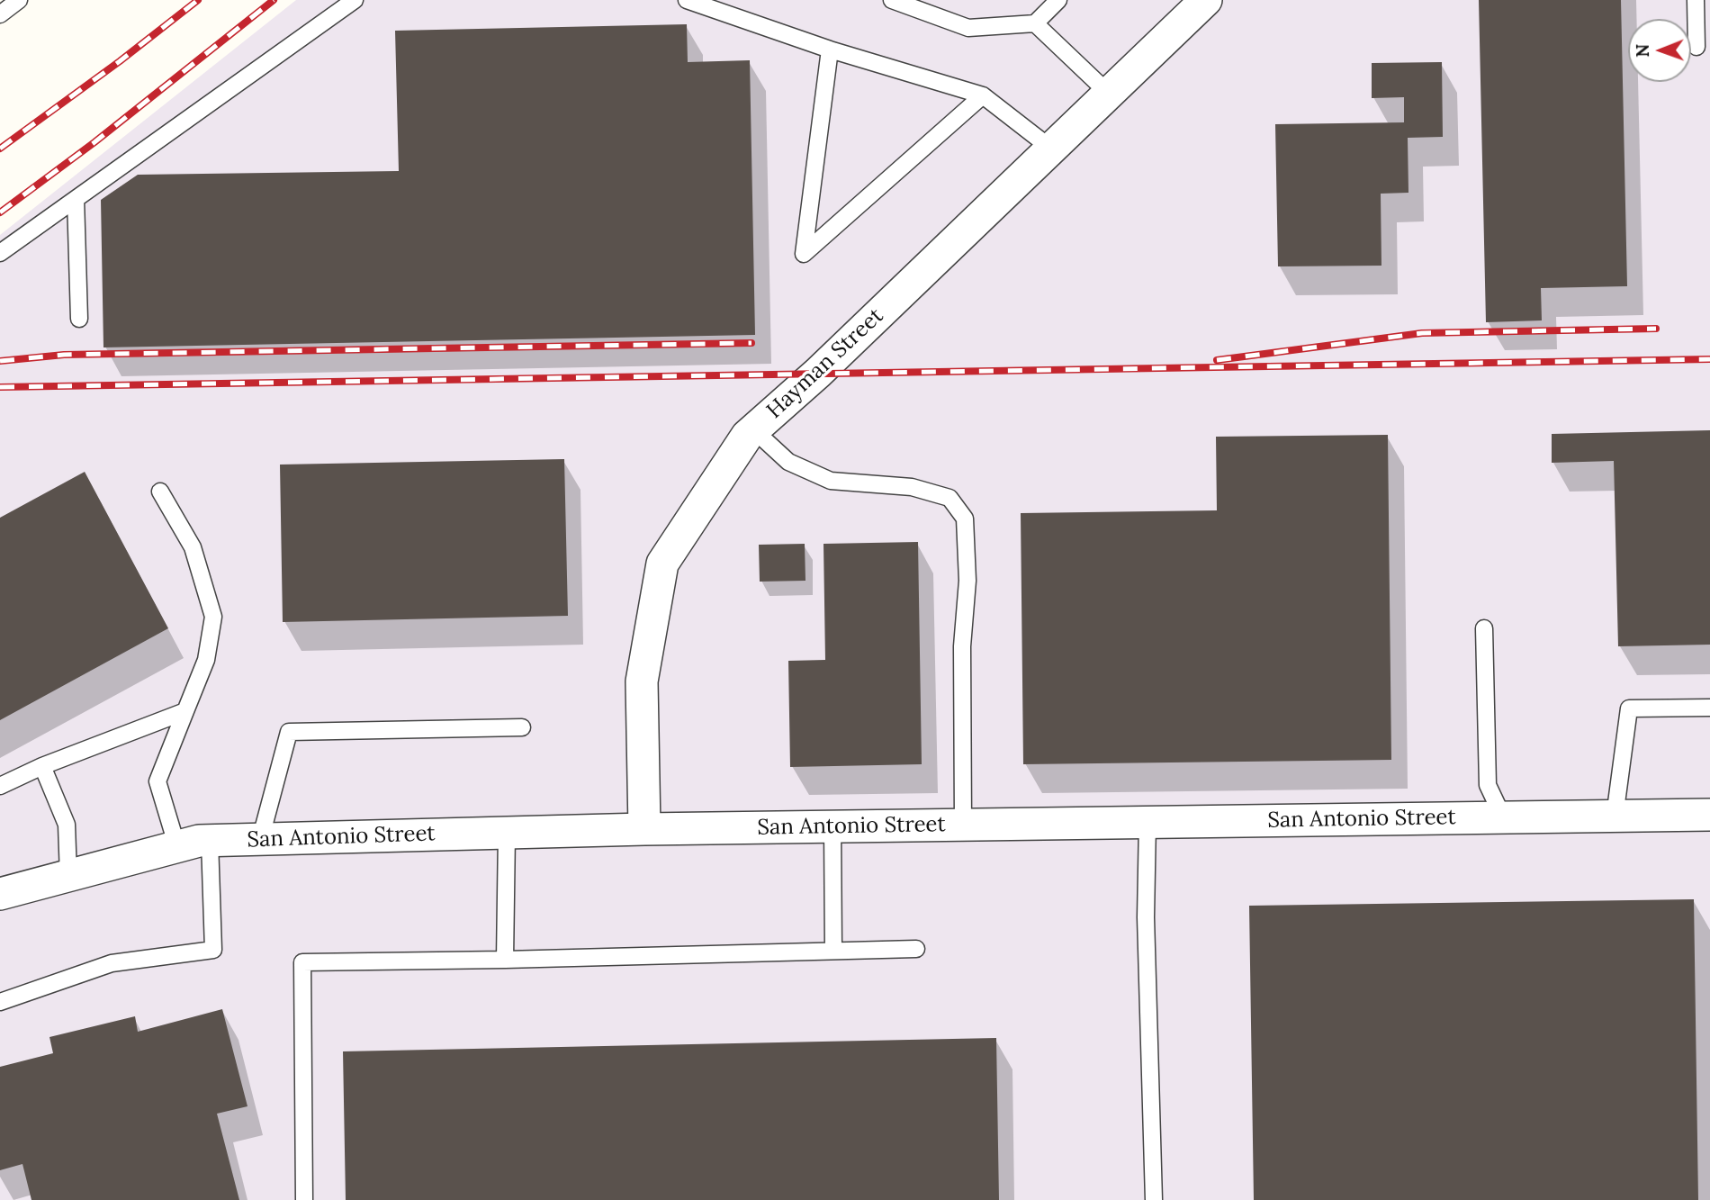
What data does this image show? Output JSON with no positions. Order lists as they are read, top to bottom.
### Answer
{
  "streets": {
    "street": ["Hayman Street", "San Antonio Street"]
  },
  "crossings": [
    ["Hayman Street", "San Antonio Street"]
  ],
  "north": "left"
}
